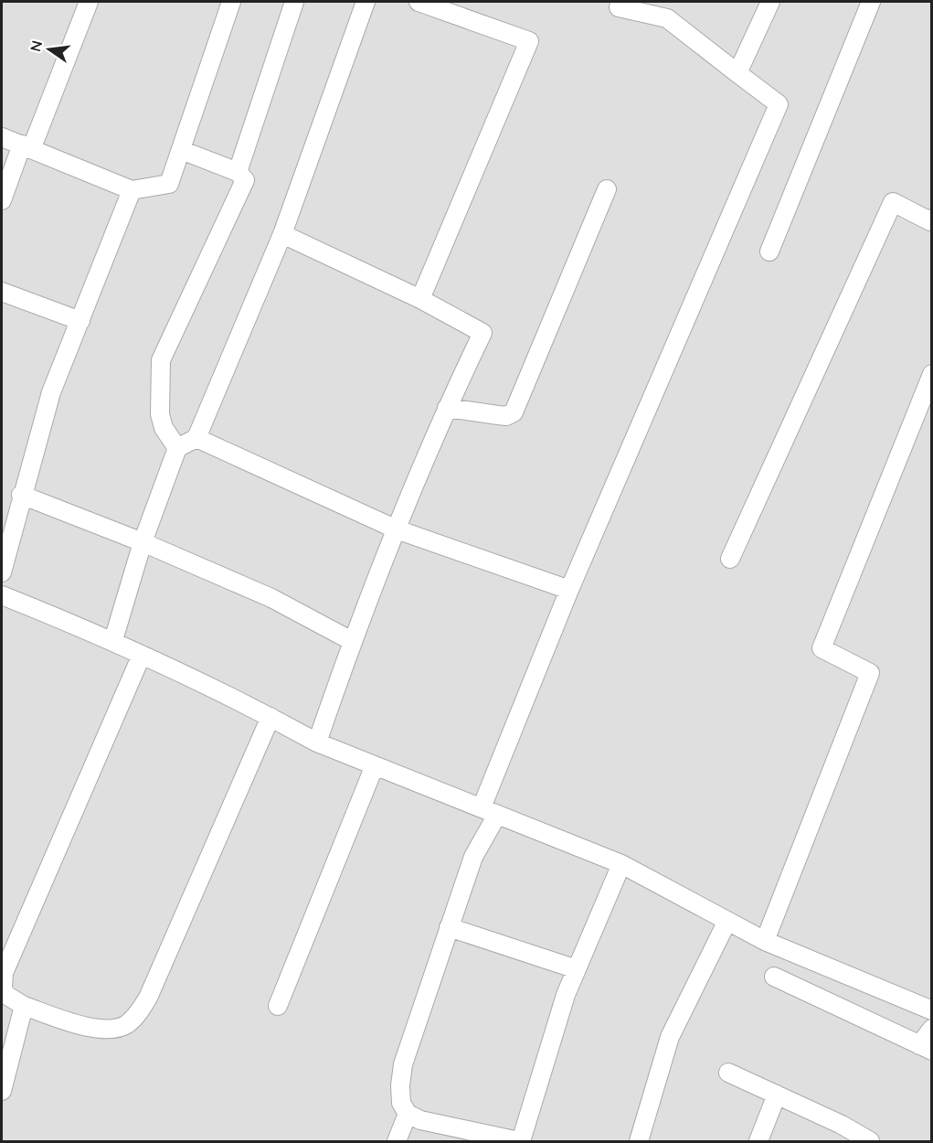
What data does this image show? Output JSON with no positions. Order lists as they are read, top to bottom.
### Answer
{
  "north": "left"
}
